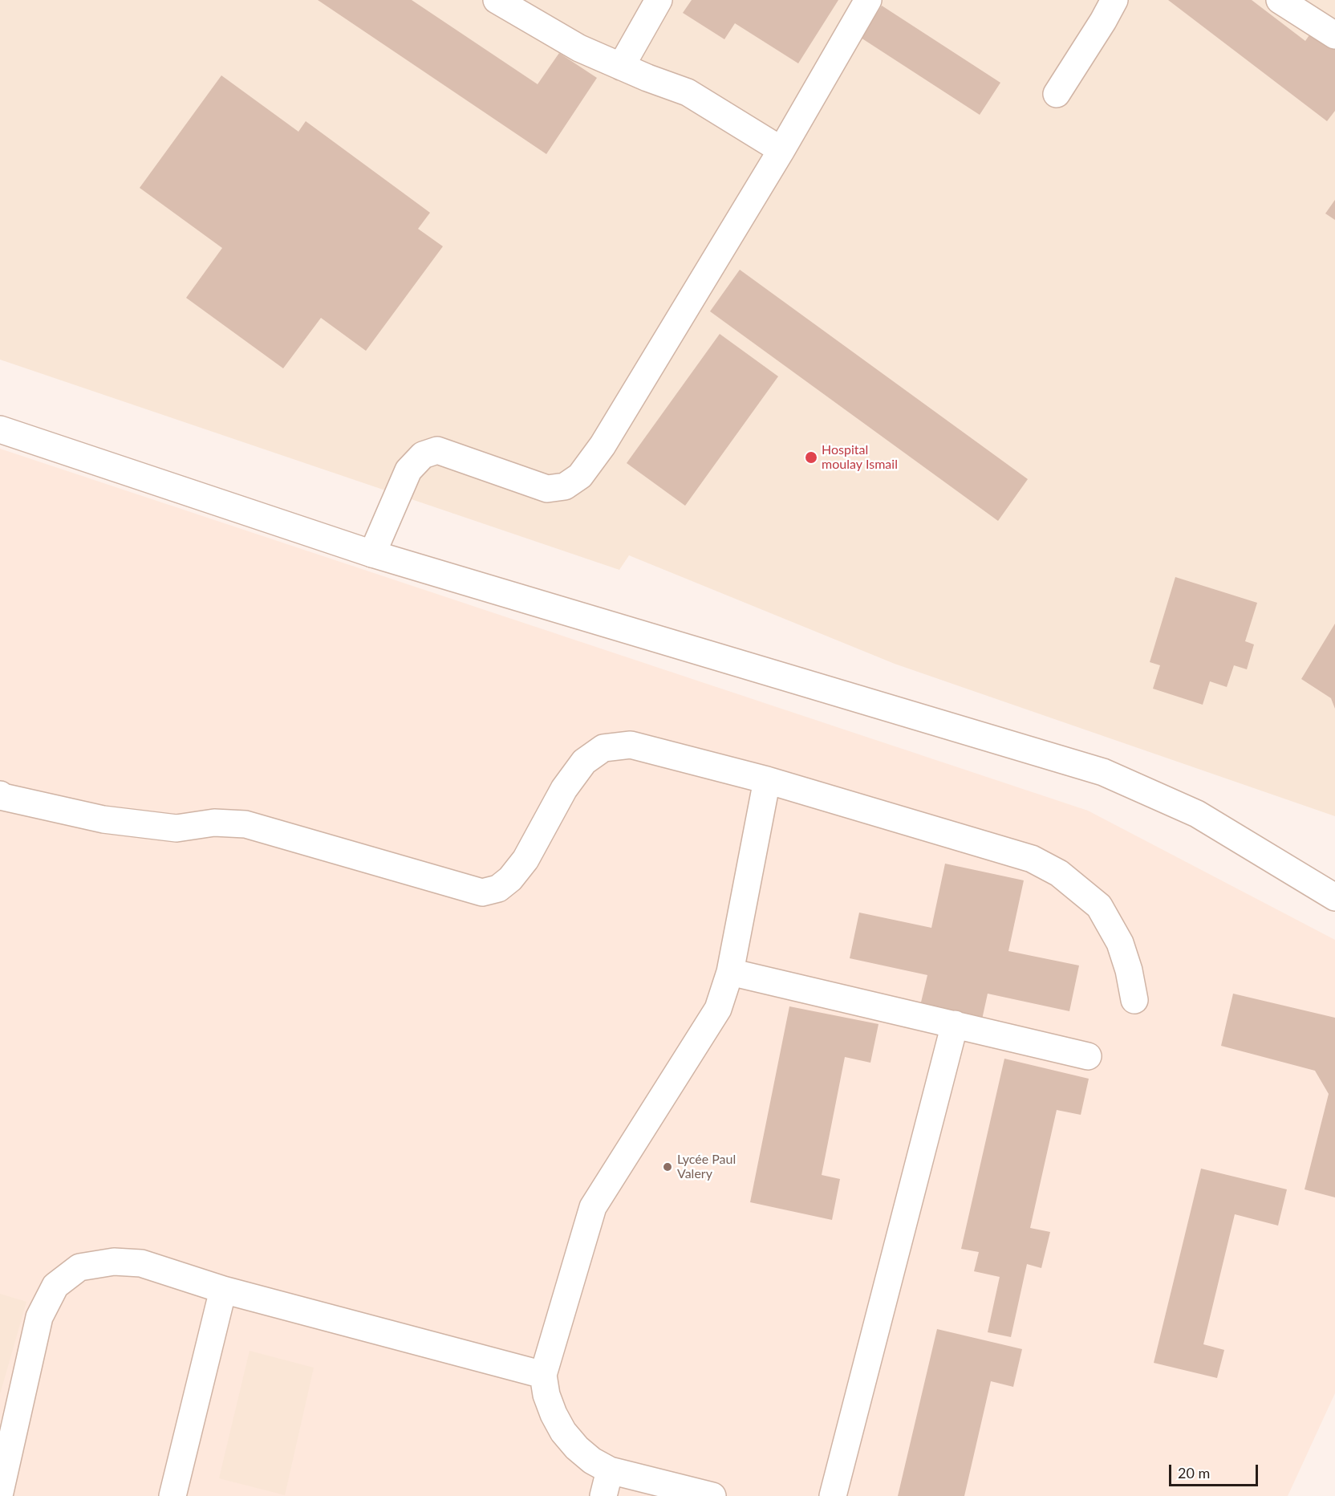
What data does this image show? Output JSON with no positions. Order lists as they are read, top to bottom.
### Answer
{
  "places": ["Hospital moulay Ismail", "Lycée Paul Valery"],
  "scale_bar": "20 m"
}
